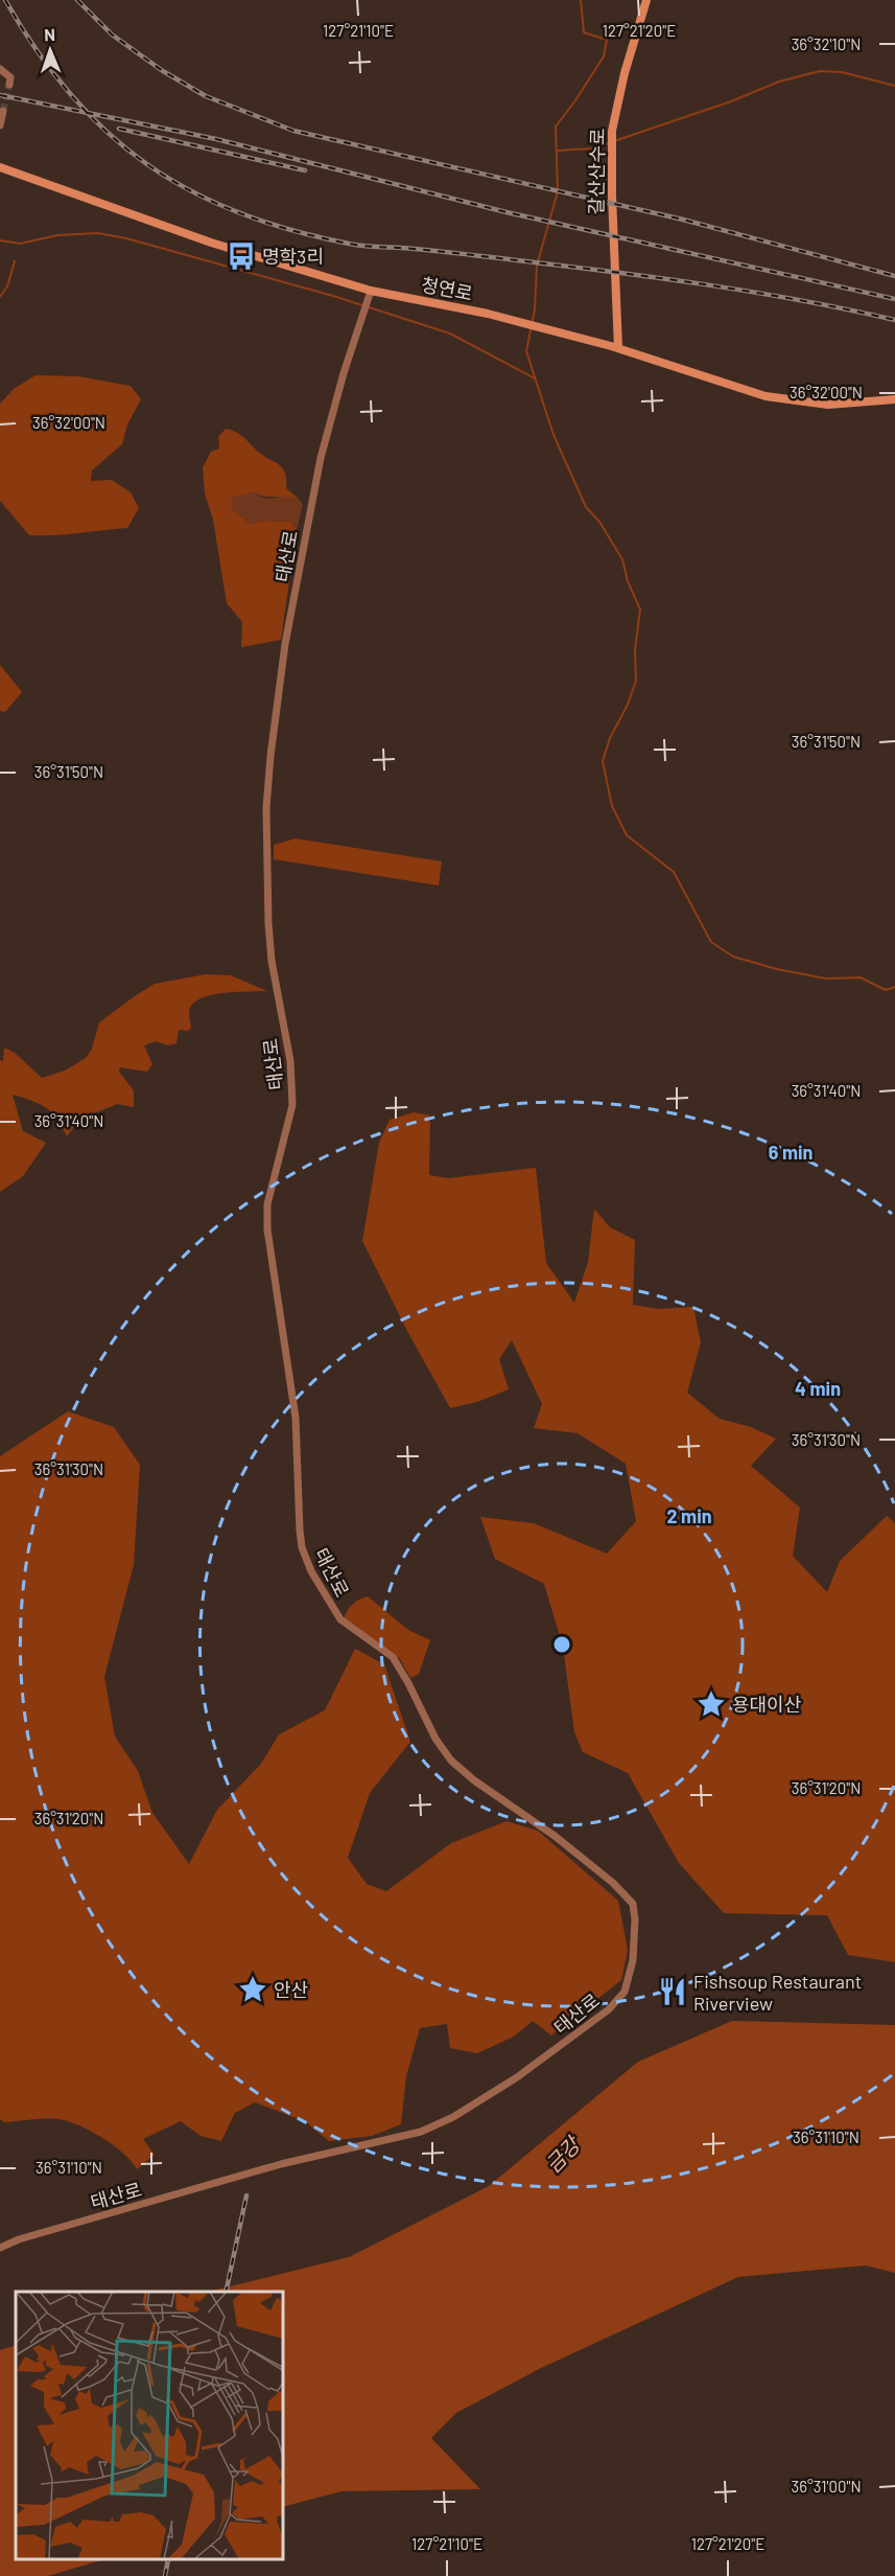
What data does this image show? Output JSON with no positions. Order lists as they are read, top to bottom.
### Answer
{
  "streets": {
    "main road": ["갈산산수로", "청연로"],
    "street": ["태산로"]
  },
  "crossings": [
    ["갈산산수로", "청연로"],
    ["청연로", "태산로"]
  ],
  "water": ["금강"],
  "places": {
    "bus stop": ["명학3리"],
    "place": ["용대이산", "안산"],
    "restaurant": ["Fishsoup Restaurant Riverview"]
  },
  "north": "top",
  "coordinates": [
    "127°21'10\"E",
    "127°21'20\"E",
    "36°32'10\"N",
    "36°32'00\"N",
    "36°31'50\"N",
    "36°31'40\"N",
    "36°31'30\"N",
    "36°31'20\"N",
    "36°31'10\"N",
    "36°31'00\"N"
  ],
  "rings": ["6 min", "4 min", "2 min"]
}
